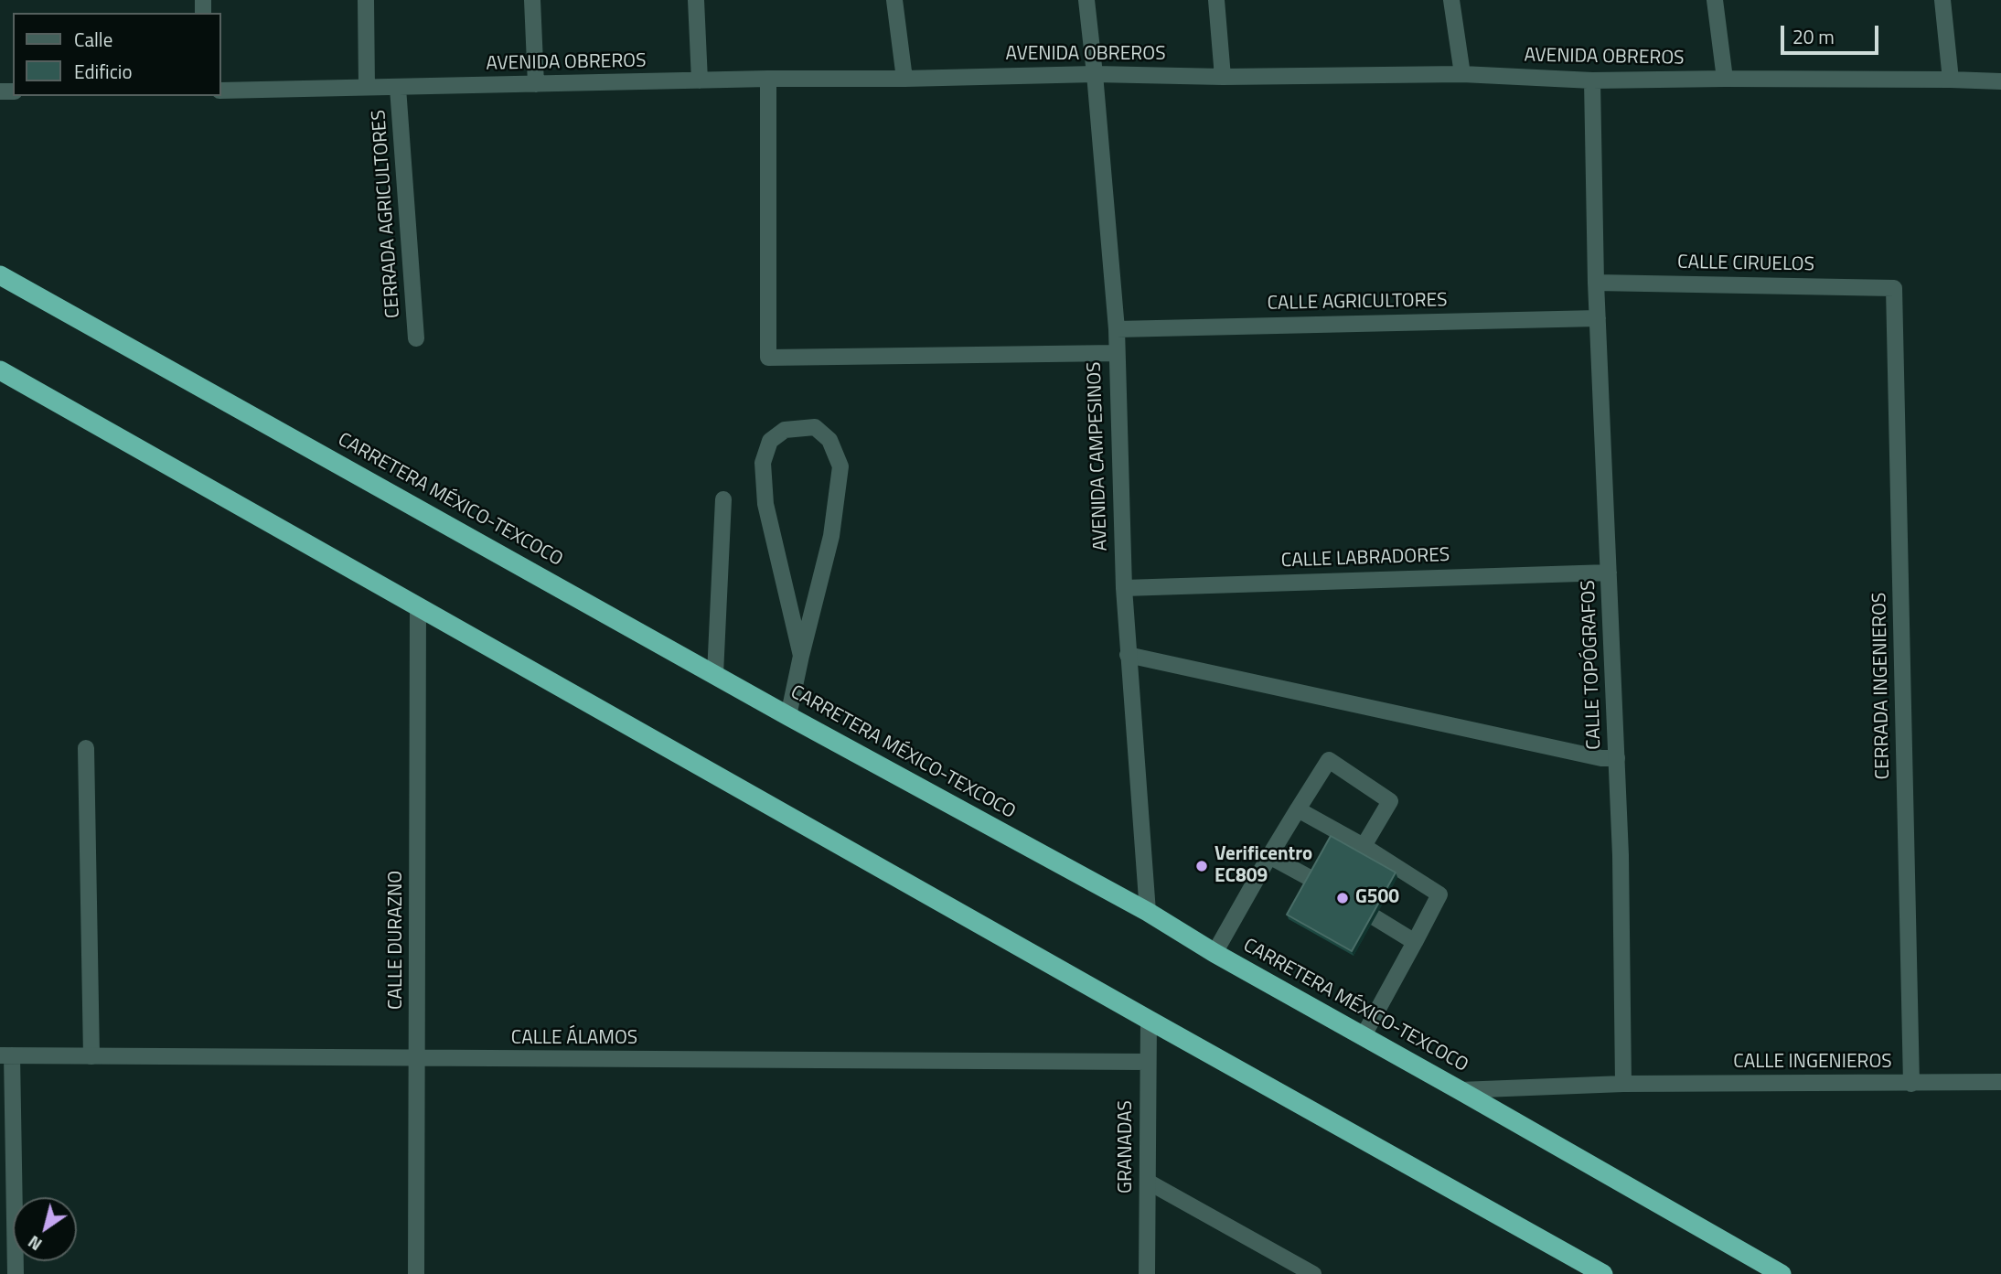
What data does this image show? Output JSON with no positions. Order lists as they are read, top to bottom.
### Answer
{
  "streets": {
    "highway": ["CARRETERA MÉXICO-TEXCOCO"],
    "street": [
      "AVENIDA OBREROS",
      "CERRADA AGRICULTORES",
      "CALLE CIRUELOS",
      "CALLE AGRICULTORES",
      "AVENIDA CAMPESINOS",
      "CALLE LABRADORES",
      "CALLE TOPÓGRAFOS",
      "CERRADA INGENIEROS",
      "CALLE DURAZNO",
      "CALLE ÁLAMOS",
      "CALLE INGENIEROS",
      "GRANADAS"
    ]
  },
  "crossings": [
    ["AVENIDA OBREROS", "CERRADA AGRICULTORES"],
    ["AVENIDA OBREROS", "AVENIDA CAMPESINOS"],
    ["AVENIDA OBREROS", "CALLE TOPÓGRAFOS"],
    ["CALLE CIRUELOS", "CALLE TOPÓGRAFOS"],
    ["CALLE CIRUELOS", "CERRADA INGENIEROS"],
    ["CALLE AGRICULTORES", "AVENIDA CAMPESINOS"],
    ["CALLE AGRICULTORES", "CALLE TOPÓGRAFOS"],
    ["AVENIDA CAMPESINOS", "CARRETERA MÉXICO-TEXCOCO"],
    ["AVENIDA CAMPESINOS", "CALLE LABRADORES"],
    ["CALLE LABRADORES", "CALLE TOPÓGRAFOS"],
    ["CALLE TOPÓGRAFOS", "CALLE INGENIEROS"],
    ["CERRADA INGENIEROS", "CALLE INGENIEROS"],
    ["CALLE DURAZNO", "CALLE ÁLAMOS"],
    ["CALLE ÁLAMOS", "GRANADAS"]
  ],
  "places": ["Verificentro EC809", "G500"],
  "legend": ["Calle", "Edificio"],
  "scale_bar": "20 m",
  "north": "bottom left"
}
